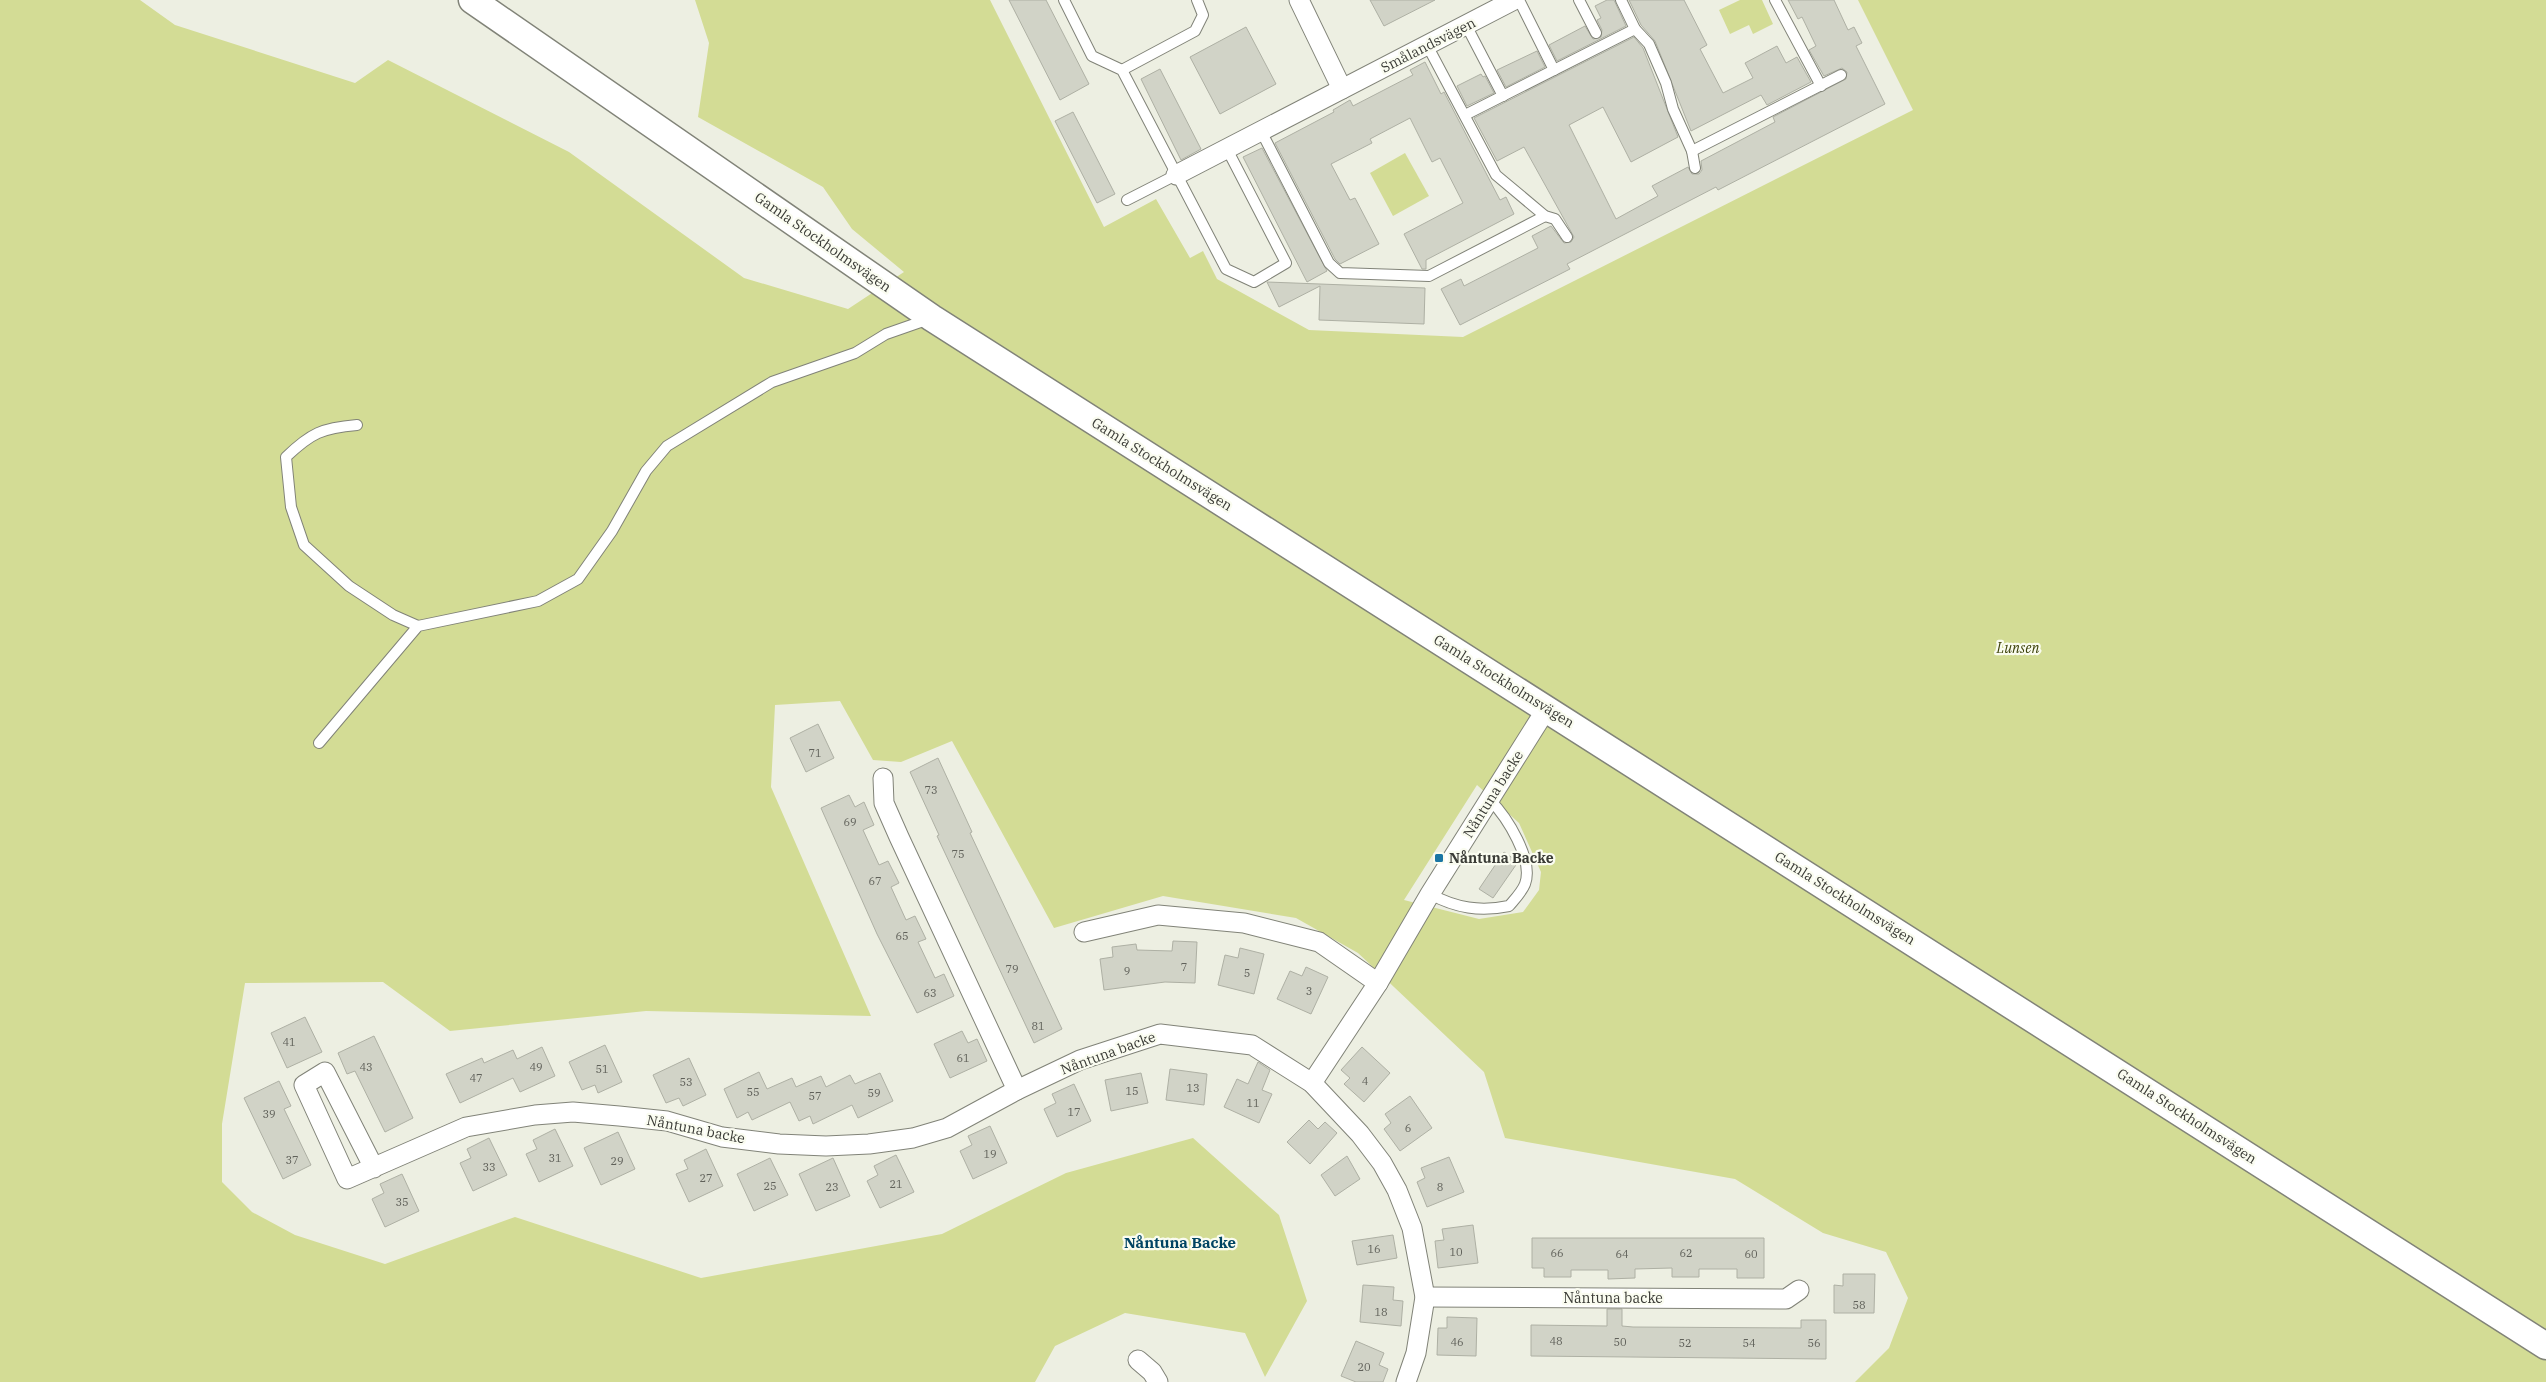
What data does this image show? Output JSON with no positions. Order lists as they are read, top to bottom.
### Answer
{
  "streets": {
    "main road": ["Gamla Stockholmsvägen"],
    "street": ["Smålandsvägen", "Nåntuna backe"]
  },
  "crossings": [
    ["Gamla Stockholmsvägen", "Nåntuna backe"]
  ],
  "districts": ["Nåntuna Backe"],
  "parks": ["Lunsen"],
  "places": {
    "transit": ["Nåntuna Backe"]
  },
  "house_numbers": [
    "71",
    "73",
    "69",
    "75",
    "67",
    "65",
    "7",
    "79",
    "9",
    "5",
    "3",
    "63",
    "81",
    "41",
    "61",
    "43",
    "49",
    "51",
    "47",
    "4",
    "53",
    "13",
    "15",
    "55",
    "59",
    "57",
    "11",
    "17",
    "39",
    "6",
    "19",
    "31",
    "37",
    "29",
    "33",
    "27",
    "21",
    "25",
    "23",
    "8",
    "35",
    "16",
    "10",
    "66",
    "62",
    "64",
    "60",
    "58",
    "18",
    "48",
    "46",
    "50",
    "52",
    "54",
    "56",
    "20"
  ]
}
